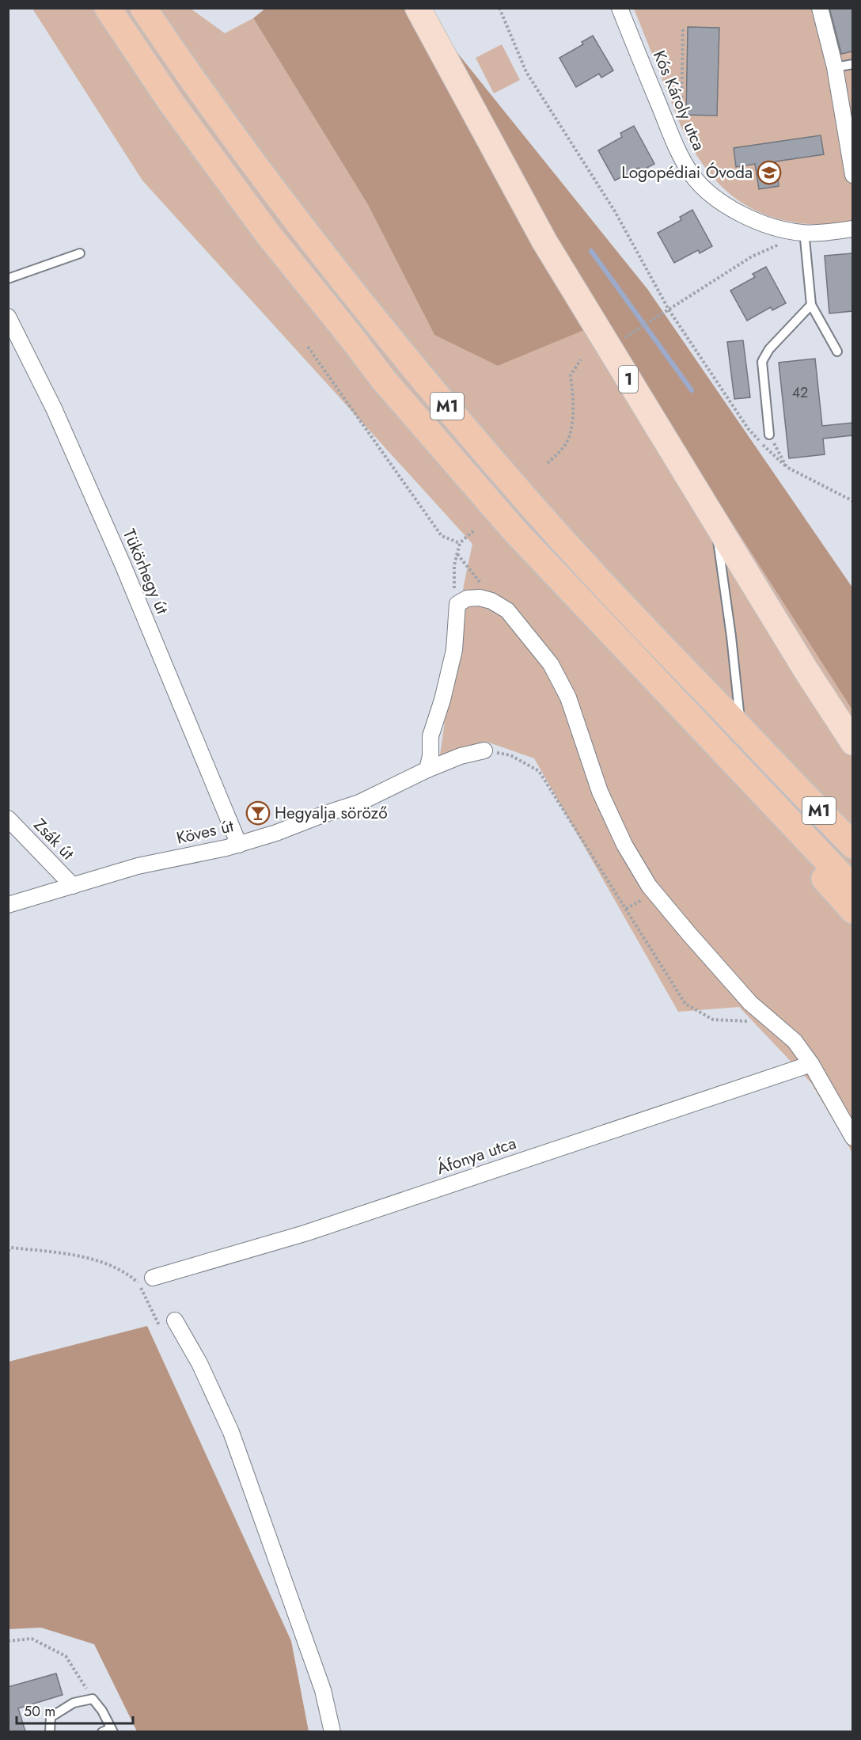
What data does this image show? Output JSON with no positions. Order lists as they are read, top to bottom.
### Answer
{
  "streets": {
    "highway": ["M1"],
    "main road": ["1"],
    "street": [
      "Kós Károly utca",
      "Tükörhegy út",
      "Köves út",
      "Zsák út",
      "Áfonya utca"
    ]
  },
  "crossings": [
    ["Tükörhegy út", "Köves út"],
    ["Köves út", "Zsák út"]
  ],
  "places": {
    "school or university": ["Logopédiai Óvoda"],
    "bar": ["Hegyalja söröző"]
  },
  "house_numbers": ["42"],
  "scale_bar": "50 m"
}
